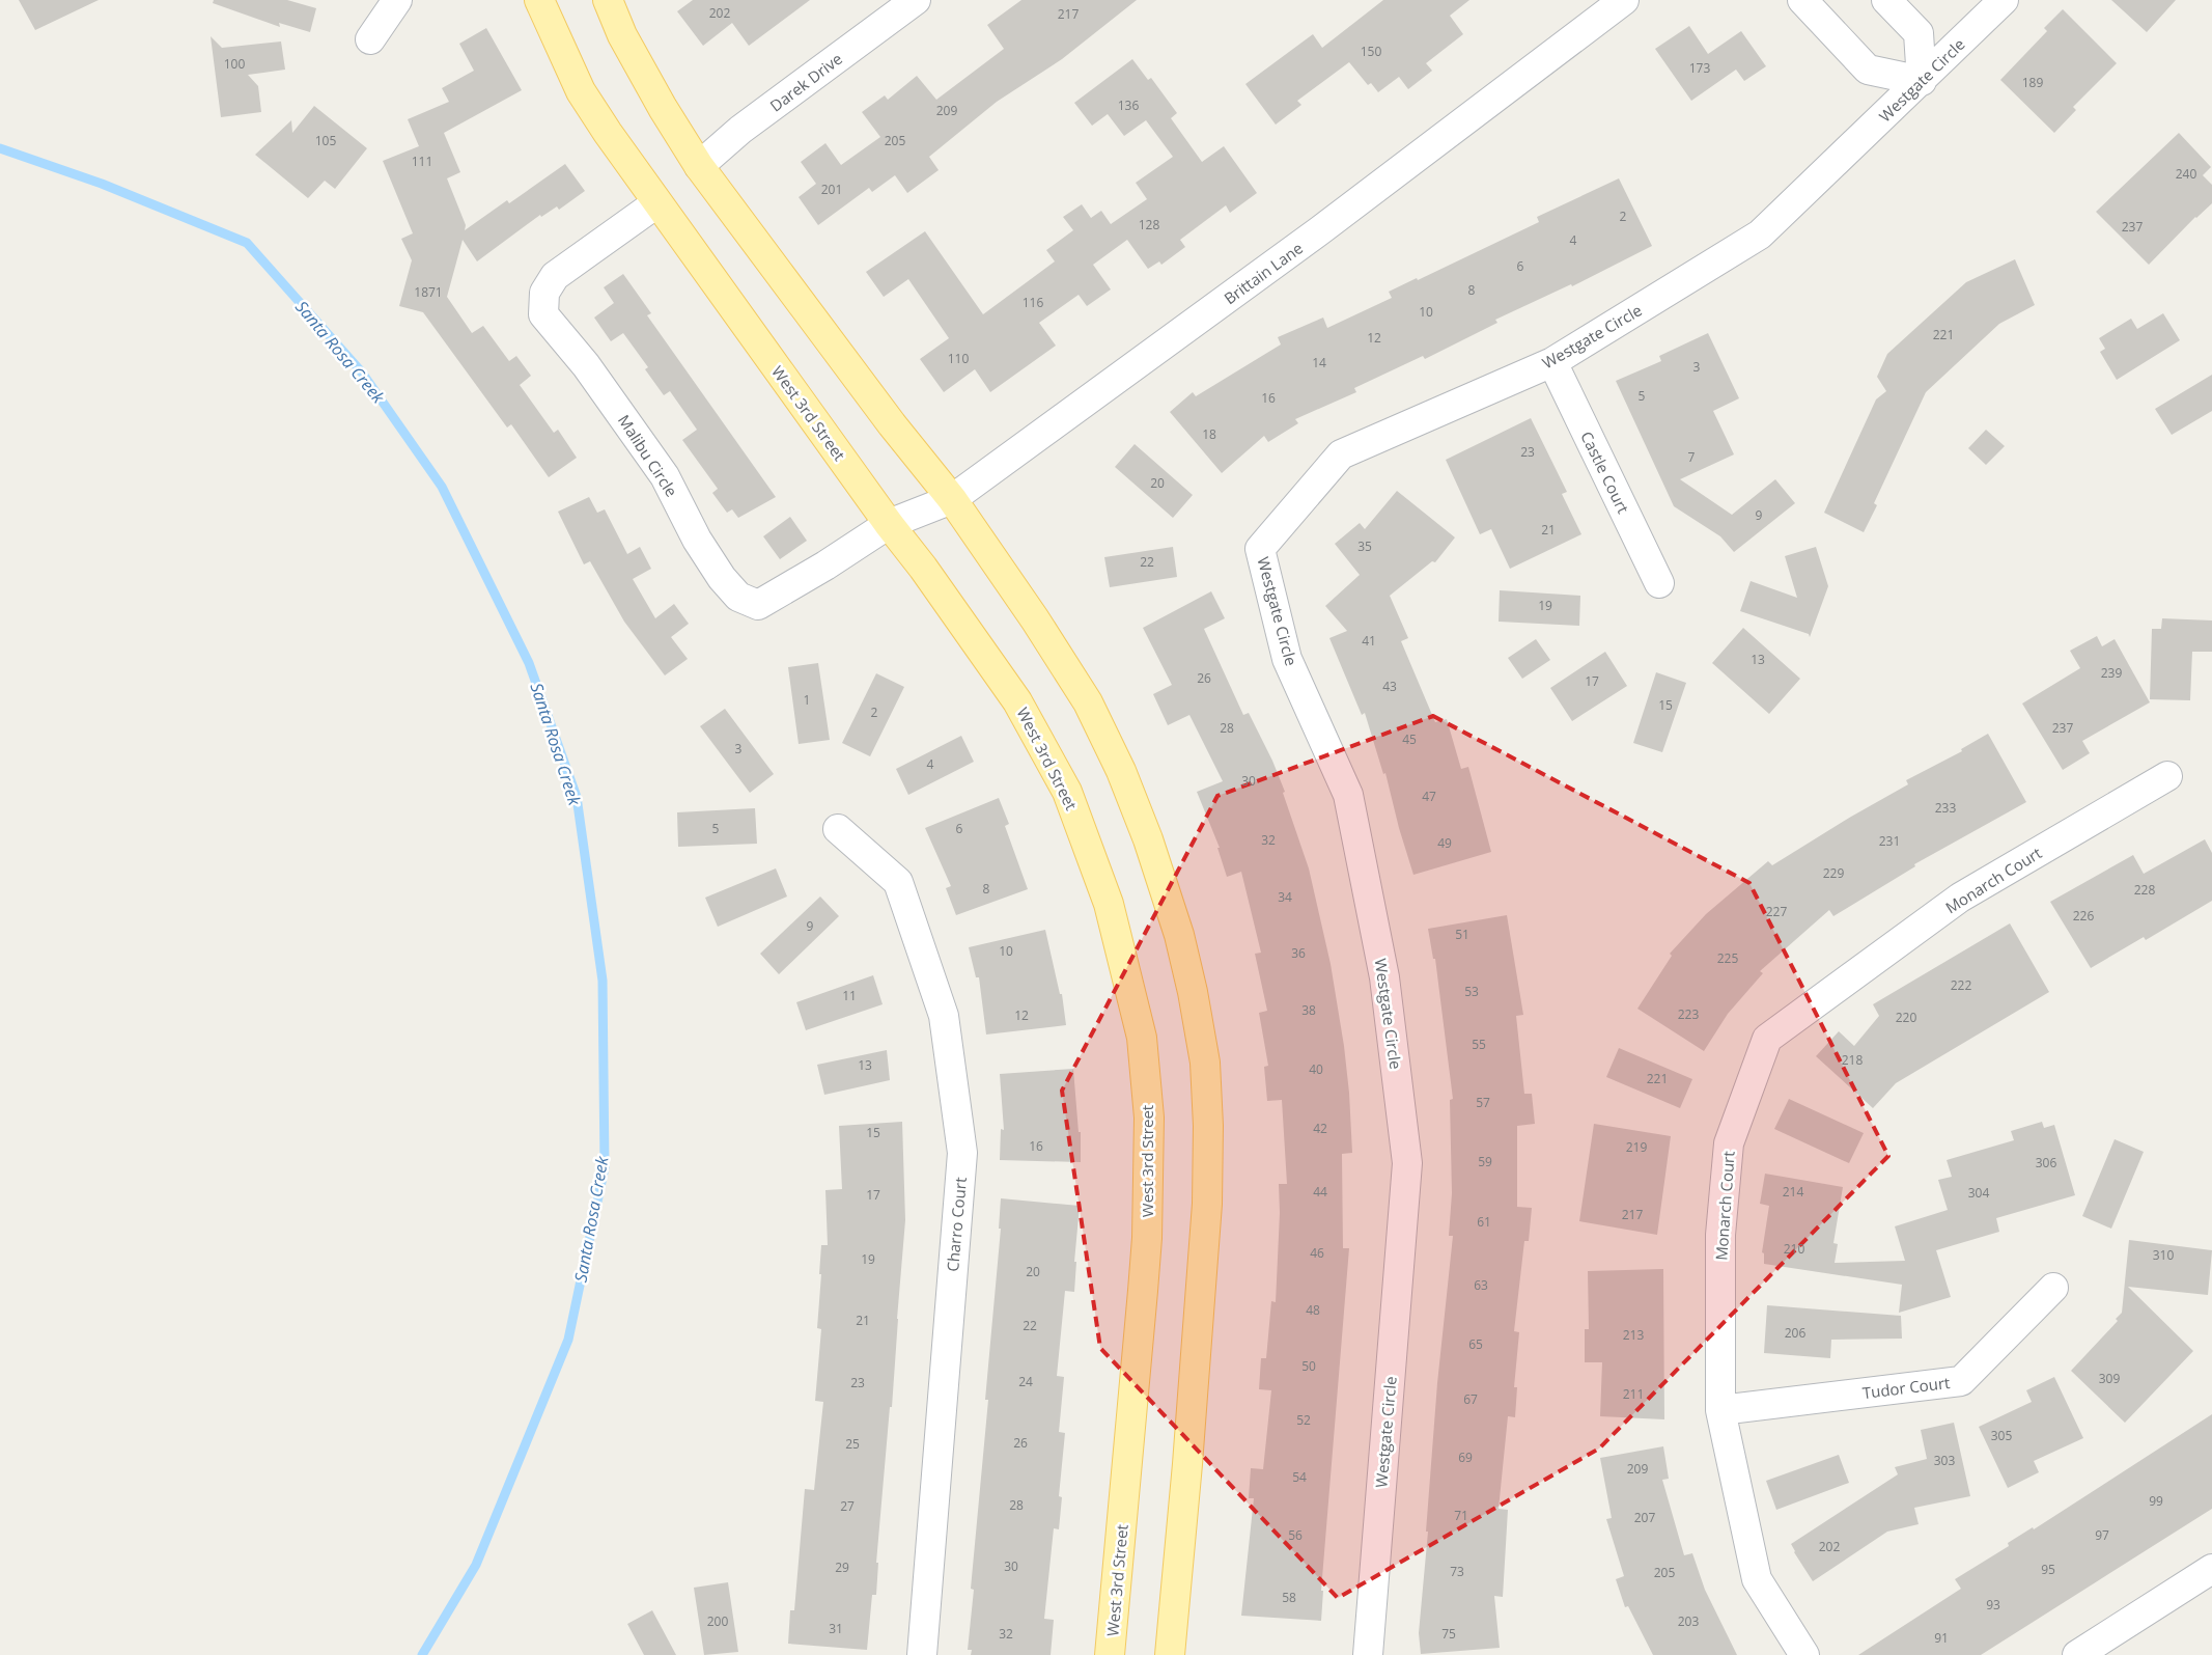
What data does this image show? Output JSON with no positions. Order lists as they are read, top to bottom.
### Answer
{
  "streets": {
    "main road": ["West 3rd Street"],
    "street": [
      "Westgate Circle",
      "Darek Drive",
      "Brittain Lane",
      "Malibu Circle",
      "Castle Court",
      "Monarch Court",
      "Charro Court",
      "Tudor Court"
    ]
  },
  "crossings": [
    ["Westgate Circle", "Castle Court"],
    ["Brittain Lane", "West 3rd Street"],
    ["Brittain Lane", "Malibu Circle"],
    ["West 3rd Street", "Malibu Circle"],
    ["Monarch Court", "Tudor Court"]
  ],
  "water": ["Santa Rosa Creek"],
  "house_numbers": [
    "202",
    "217",
    "150",
    "100",
    "173",
    "189",
    "136",
    "209",
    "105",
    "205",
    "111",
    "240",
    "201",
    "2",
    "128",
    "237",
    "4",
    "6",
    "8",
    "1871",
    "116",
    "10",
    "221",
    "12",
    "110",
    "14",
    "3",
    "5",
    "16",
    "18",
    "23",
    "7",
    "20",
    "9",
    "21",
    "35",
    "22",
    "19",
    "41",
    "13",
    "239",
    "26",
    "17",
    "43",
    "1",
    "15",
    "2",
    "28",
    "237",
    "45",
    "3",
    "4",
    "30",
    "47",
    "233",
    "5",
    "6",
    "32",
    "231",
    "49",
    "229",
    "8",
    "228",
    "34",
    "227",
    "226",
    "9",
    "51",
    "10",
    "36",
    "225",
    "222",
    "53",
    "11",
    "38",
    "223",
    "12",
    "220",
    "55",
    "218",
    "13",
    "40",
    "221",
    "57",
    "42",
    "15",
    "16",
    "219",
    "59",
    "306",
    "44",
    "214",
    "304",
    "17",
    "217",
    "61",
    "210",
    "46",
    "310",
    "19",
    "20",
    "63",
    "48",
    "21",
    "22",
    "206",
    "213",
    "65",
    "50",
    "309",
    "24",
    "23",
    "211",
    "67",
    "52",
    "305",
    "26",
    "25",
    "69",
    "303",
    "209",
    "54",
    "99",
    "28",
    "27",
    "71",
    "207",
    "56",
    "97",
    "202",
    "30",
    "29",
    "95",
    "73",
    "205",
    "58",
    "93",
    "200",
    "203",
    "31",
    "32",
    "75",
    "91"
  ]
}
